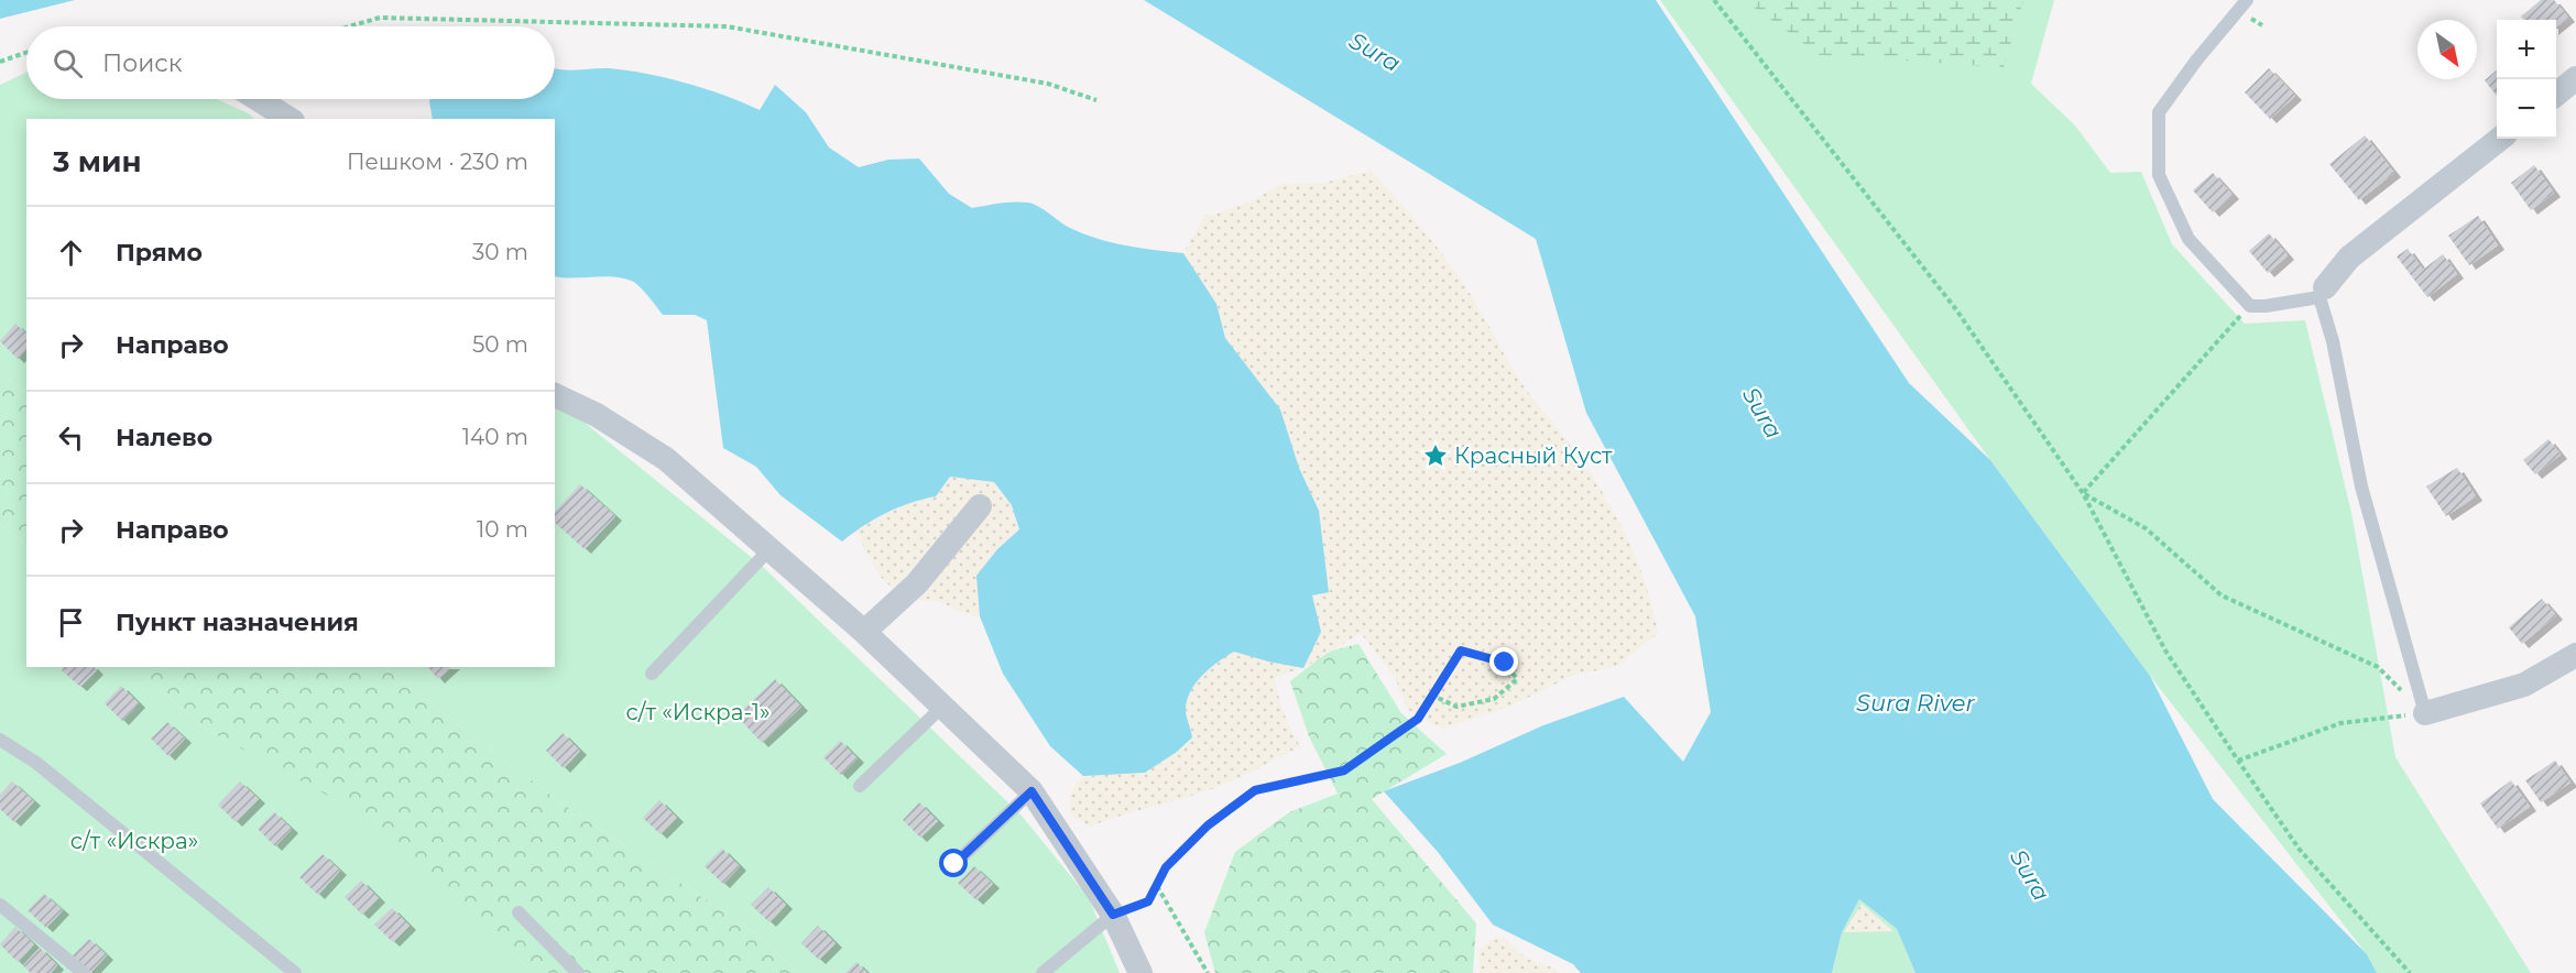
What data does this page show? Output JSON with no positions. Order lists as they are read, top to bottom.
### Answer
{
  "water": ["Sura", "Sura River"],
  "parks": ["с/т «Искра-1»", "с/т «Искра»"],
  "places": {
    "place": ["Красный Куст"]
  },
  "north": "bottom right",
  "page": {
    "map_buttons": ["+", "−"],
    "search": "Поиск",
    "heading": ["3 мин", "Пешком · 230 m"],
    "list": [
      ["Прямо", "30 m"],
      ["Направо", "50 m"],
      ["Налево", "140 m"],
      ["Направо", "10 m"],
      "Пункт назначения"
    ]
  }
}
